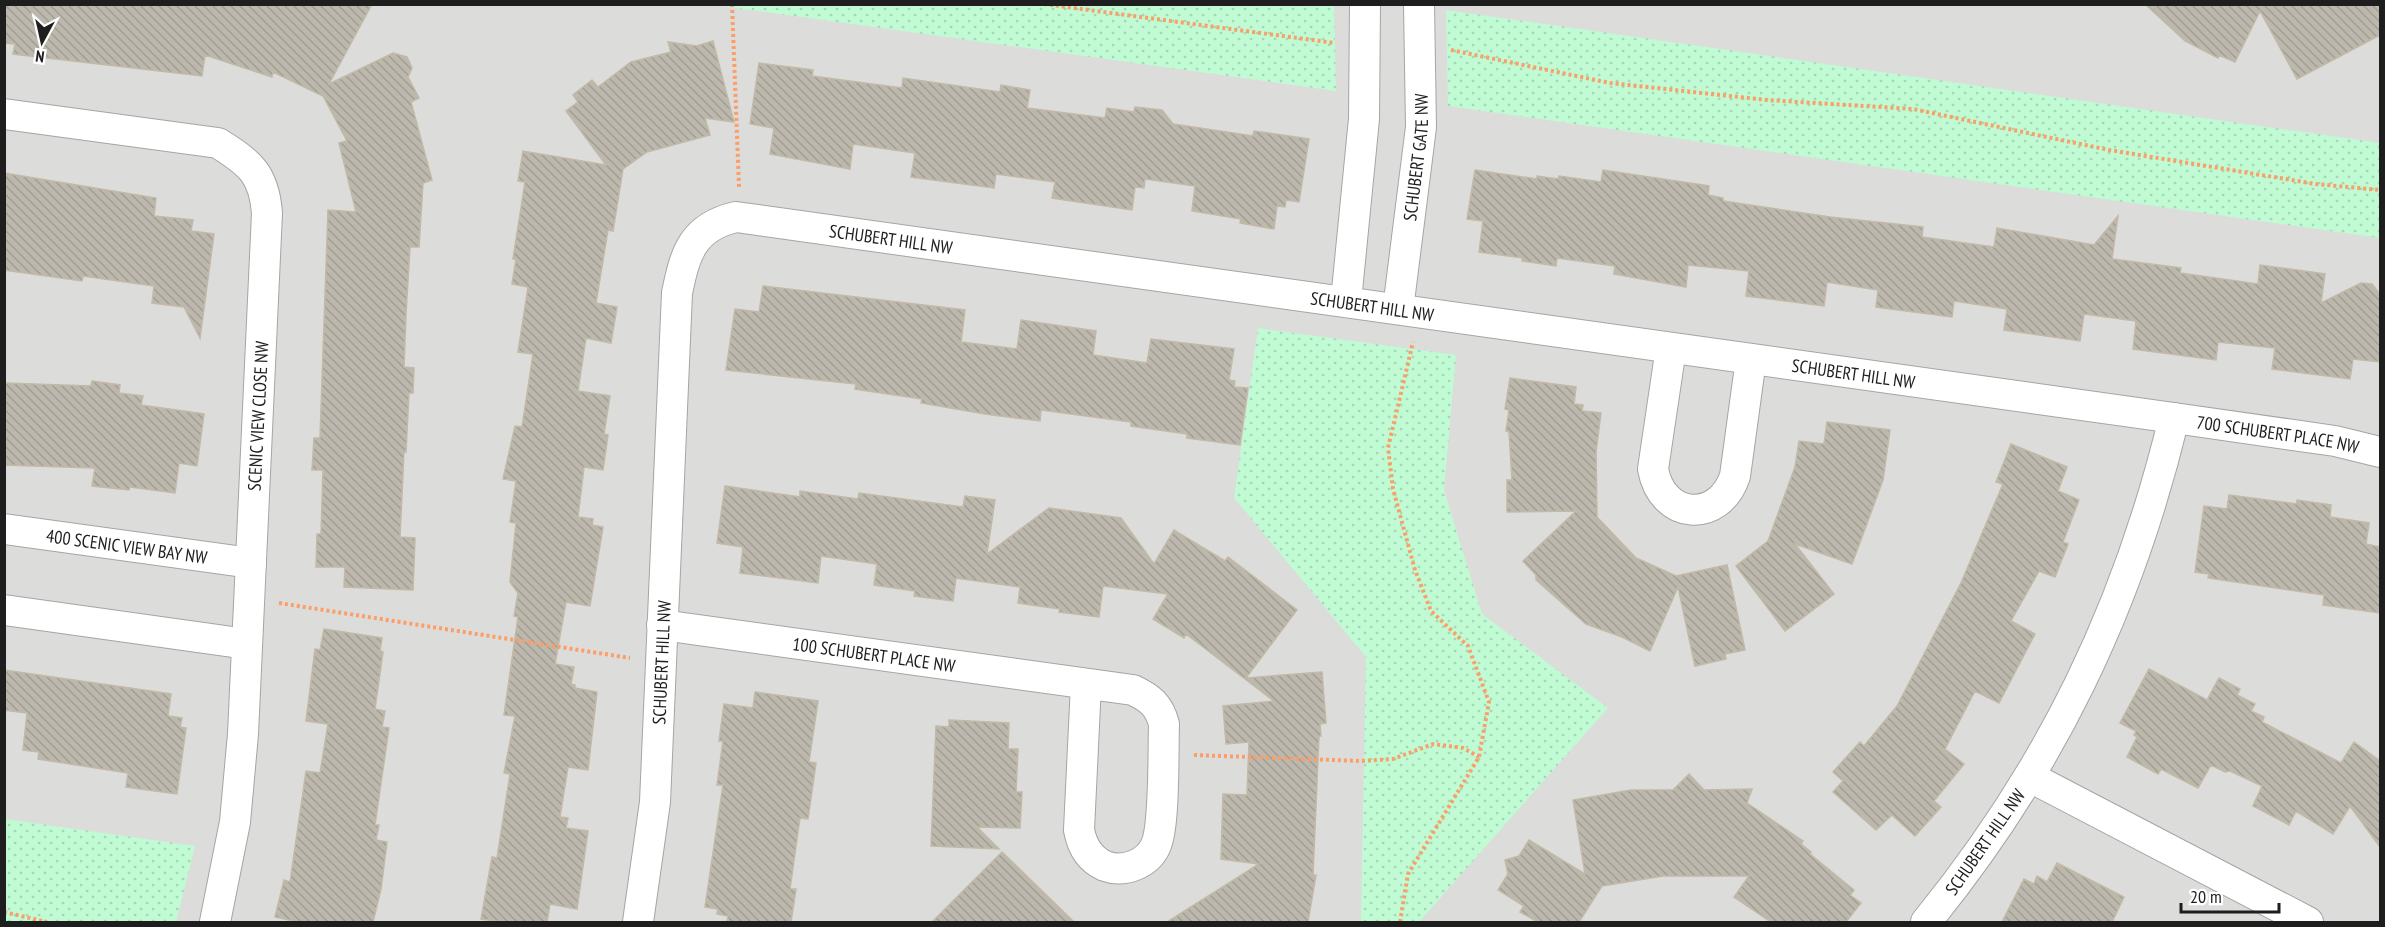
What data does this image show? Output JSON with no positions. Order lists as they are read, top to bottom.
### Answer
{
  "streets": {
    "street": [
      "SCHUBERT GATE NW",
      "SCHUBERT HILL NW",
      "SCENIC VIEW CLOSE NW",
      "700 SCHUBERT PLACE NW",
      "400 SCENIC VIEW BAY NW",
      "100 SCHUBERT PLACE NW"
    ]
  },
  "crossings": [
    ["SCHUBERT GATE NW", "SCHUBERT HILL NW"],
    ["SCHUBERT HILL NW", "700 SCHUBERT PLACE NW"],
    ["SCHUBERT HILL NW", "100 SCHUBERT PLACE NW"],
    ["SCENIC VIEW CLOSE NW", "400 SCENIC VIEW BAY NW"]
  ],
  "scale_bar": "20 m",
  "north": "bottom"
}
